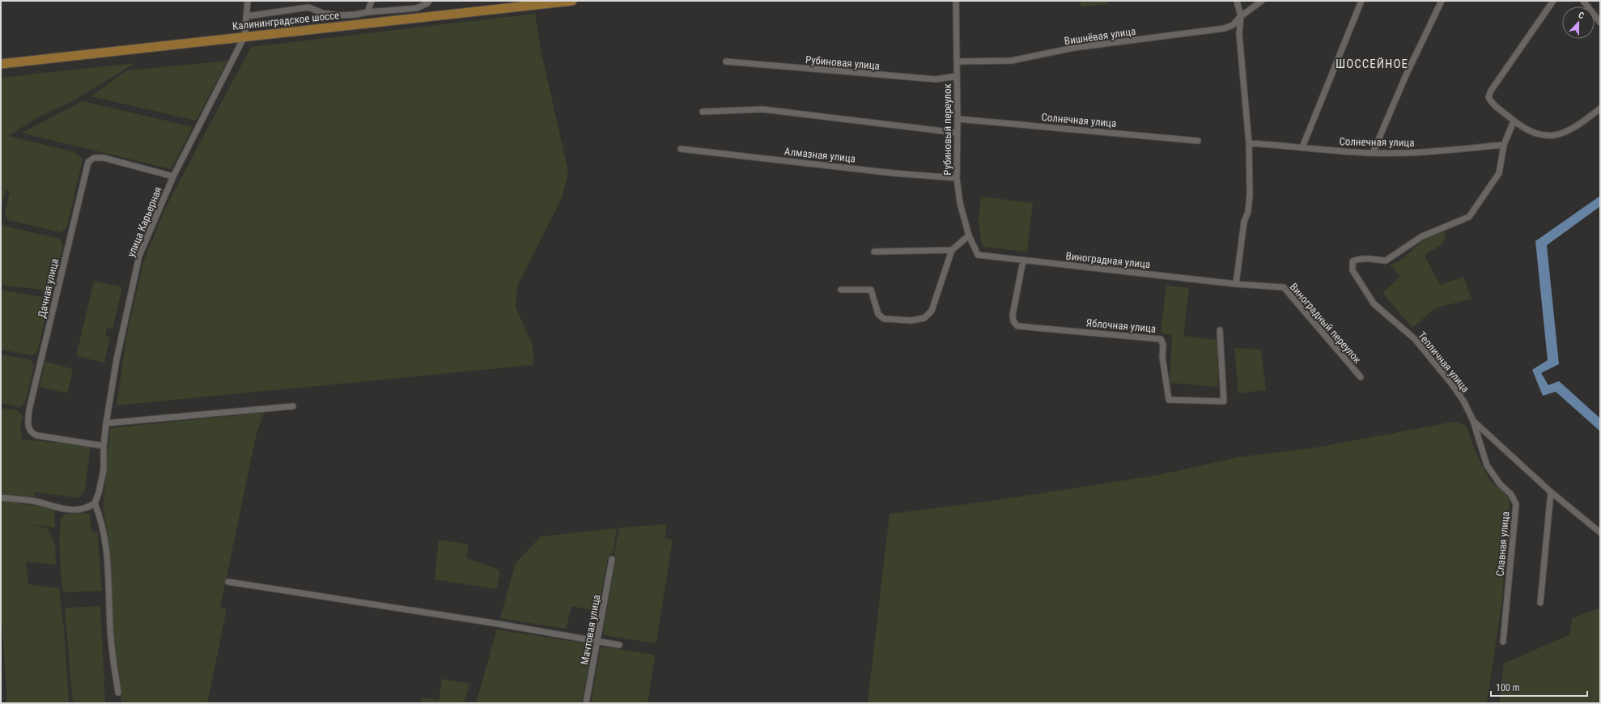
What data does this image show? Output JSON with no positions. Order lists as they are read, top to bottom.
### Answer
{
  "streets": {
    "main road": ["Калининградское шоссе"],
    "street": [
      "Вишнёвая улица",
      "Рубиновая улица",
      "Солнечная улица",
      "Рубиновый переулок",
      "Алмазная улица",
      "улица Карьерная",
      "Виноградная улица",
      "Дачная улица",
      "Виноградный переулок",
      "Яблочная улица",
      "Тепличная улица",
      "Славная улица",
      "Мачтовая улица"
    ]
  },
  "crossings": [
    ["Калининградское шоссе", "улица Карьерная"],
    ["Вишнёвая улица", "Рубиновый переулок"],
    ["Рубиновая улица", "Рубиновый переулок"],
    ["Солнечная улица", "Рубиновый переулок"],
    ["Солнечная улица", "Тепличная улица"],
    ["Рубиновый переулок", "Алмазная улица"],
    ["Рубиновый переулок", "Виноградная улица"],
    ["улица Карьерная", "Дачная улица"],
    ["Виноградная улица", "Виноградный переулок"],
    ["Виноградная улица", "Яблочная улица"],
    ["Тепличная улица", "Славная улица"]
  ],
  "districts": ["ШОССЕЙНОЕ"],
  "scale_bar": "100 m",
  "north": "top"
}
